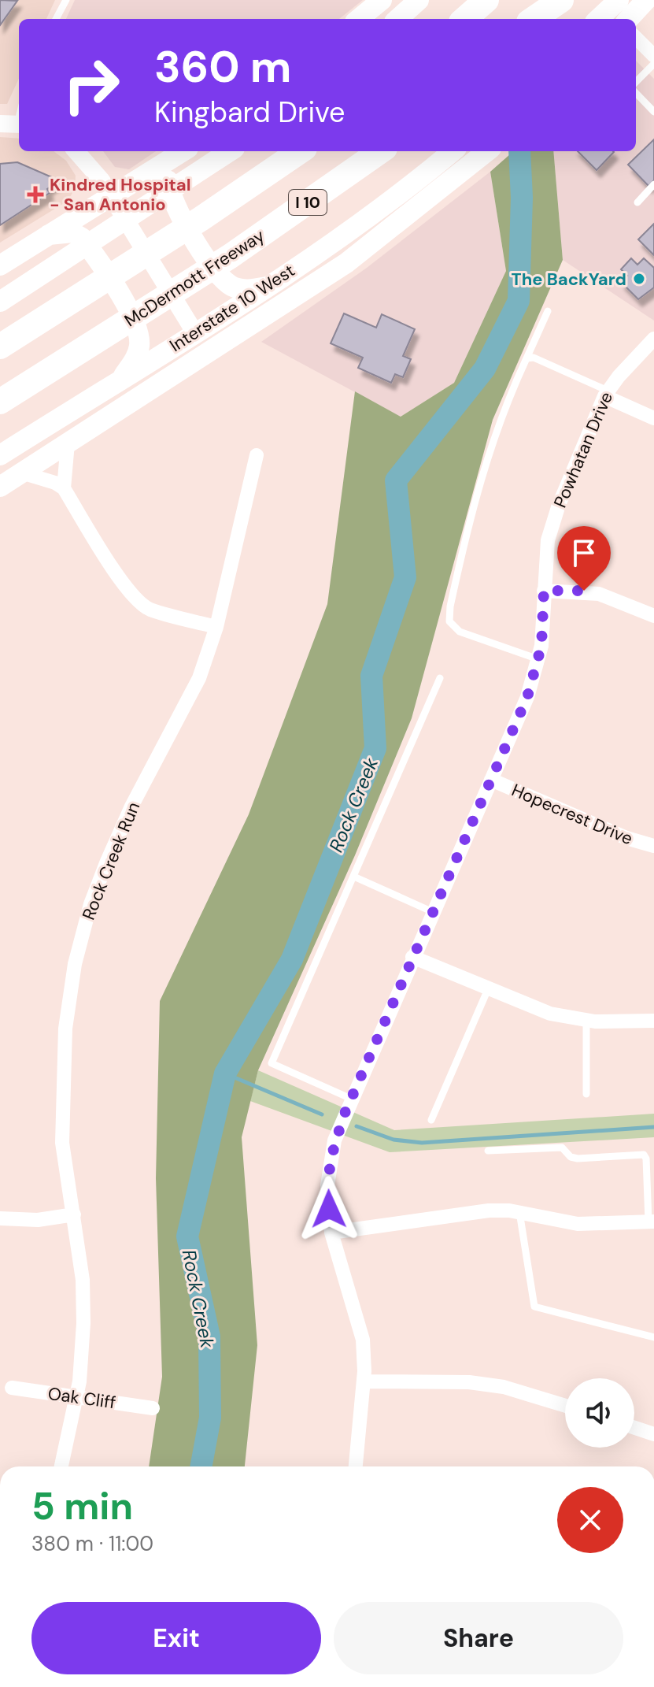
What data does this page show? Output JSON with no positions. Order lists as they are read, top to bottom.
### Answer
{
  "streets": {
    "highway": ["I 10", "McDermott Freeway"],
    "main road": ["Interstate 10 West"],
    "street": [
      "Powhatan Drive",
      "Hopecrest Drive",
      "Rock Creek Run",
      "Oak Cliff"
    ]
  },
  "crossings": [
    ["Powhatan Drive", "Hopecrest Drive"],
    ["Rock Creek Run", "Oak Cliff"]
  ],
  "water": ["Rock Creek"],
  "places": {
    "health": ["Kindred Hospital - San Antonio"],
    "other": ["The BackYard"]
  },
  "page": {
    "turn": ["360 m", "Kingbard Drive"],
    "heading": ["5 min", "380 m · 11:00"],
    "buttons": ["Exit", "Share"]
  }
}
